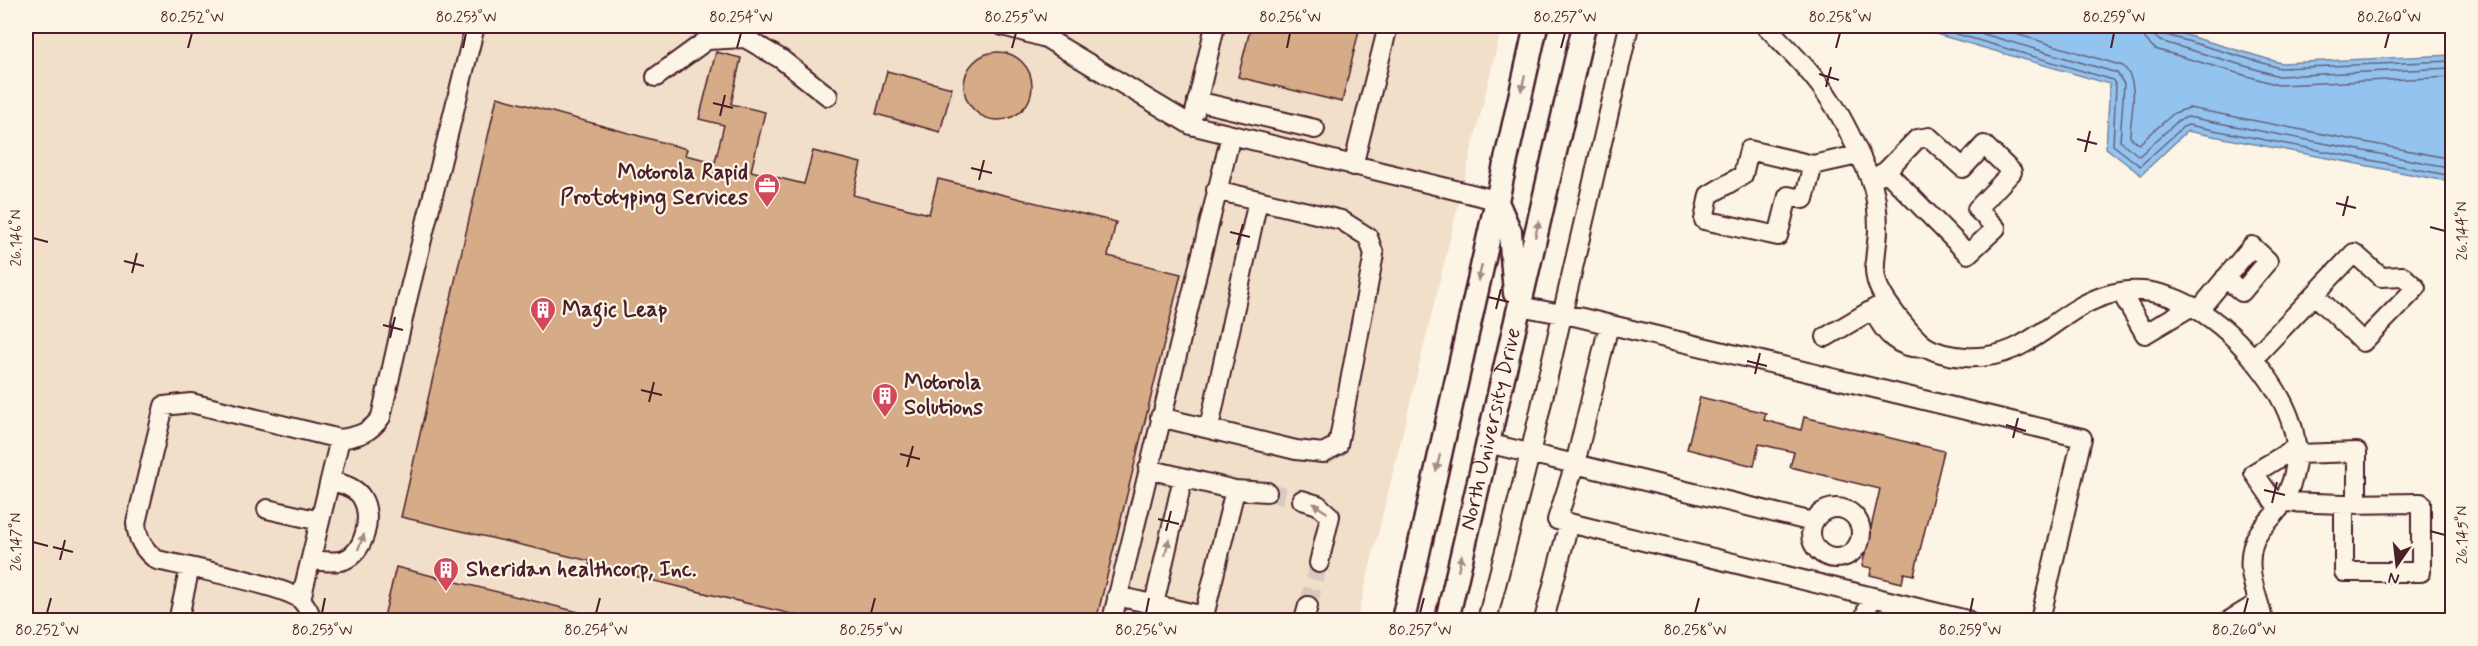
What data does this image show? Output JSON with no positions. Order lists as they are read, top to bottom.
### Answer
{
  "streets": {
    "main road": ["North University Drive"]
  },
  "places": {
    "office": ["Motorola Rapid Prototyping Services"],
    "building": ["Magic Leap", "Motorola Solutions", "Sheridan healthcorp, Inc."]
  },
  "north": "bottom",
  "coordinates": [
    "80.252°W",
    "80.253°W",
    "80.254°W",
    "80.255°W",
    "80.256°W",
    "80.257°W",
    "80.258°W",
    "80.259°W",
    "80.260°W",
    "26.144°N",
    "26.146°N",
    "26.145°N",
    "26.147°N"
  ]
}
